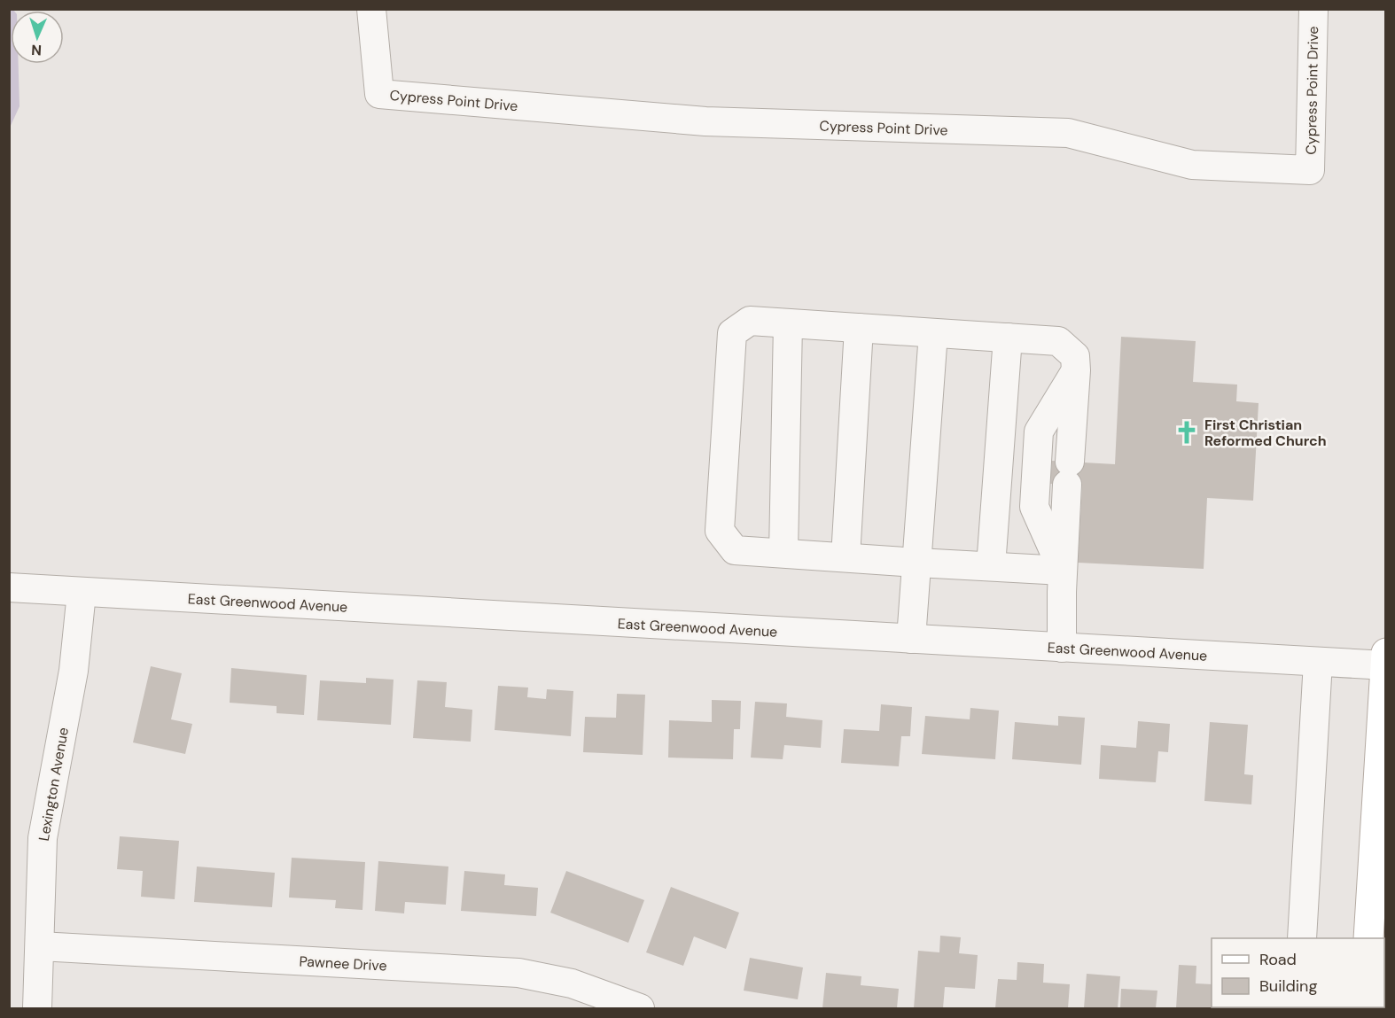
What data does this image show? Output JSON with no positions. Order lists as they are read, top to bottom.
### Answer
{
  "streets": {
    "street": [
      "Cypress Point Drive",
      "East Greenwood Avenue",
      "Lexington Avenue",
      "Pawnee Drive"
    ]
  },
  "crossings": [
    ["East Greenwood Avenue", "Lexington Avenue"],
    ["Lexington Avenue", "Pawnee Drive"]
  ],
  "places": {
    "church": ["First Christian Reformed Church"]
  },
  "legend": ["Road", "Building"],
  "north": "bottom"
}
